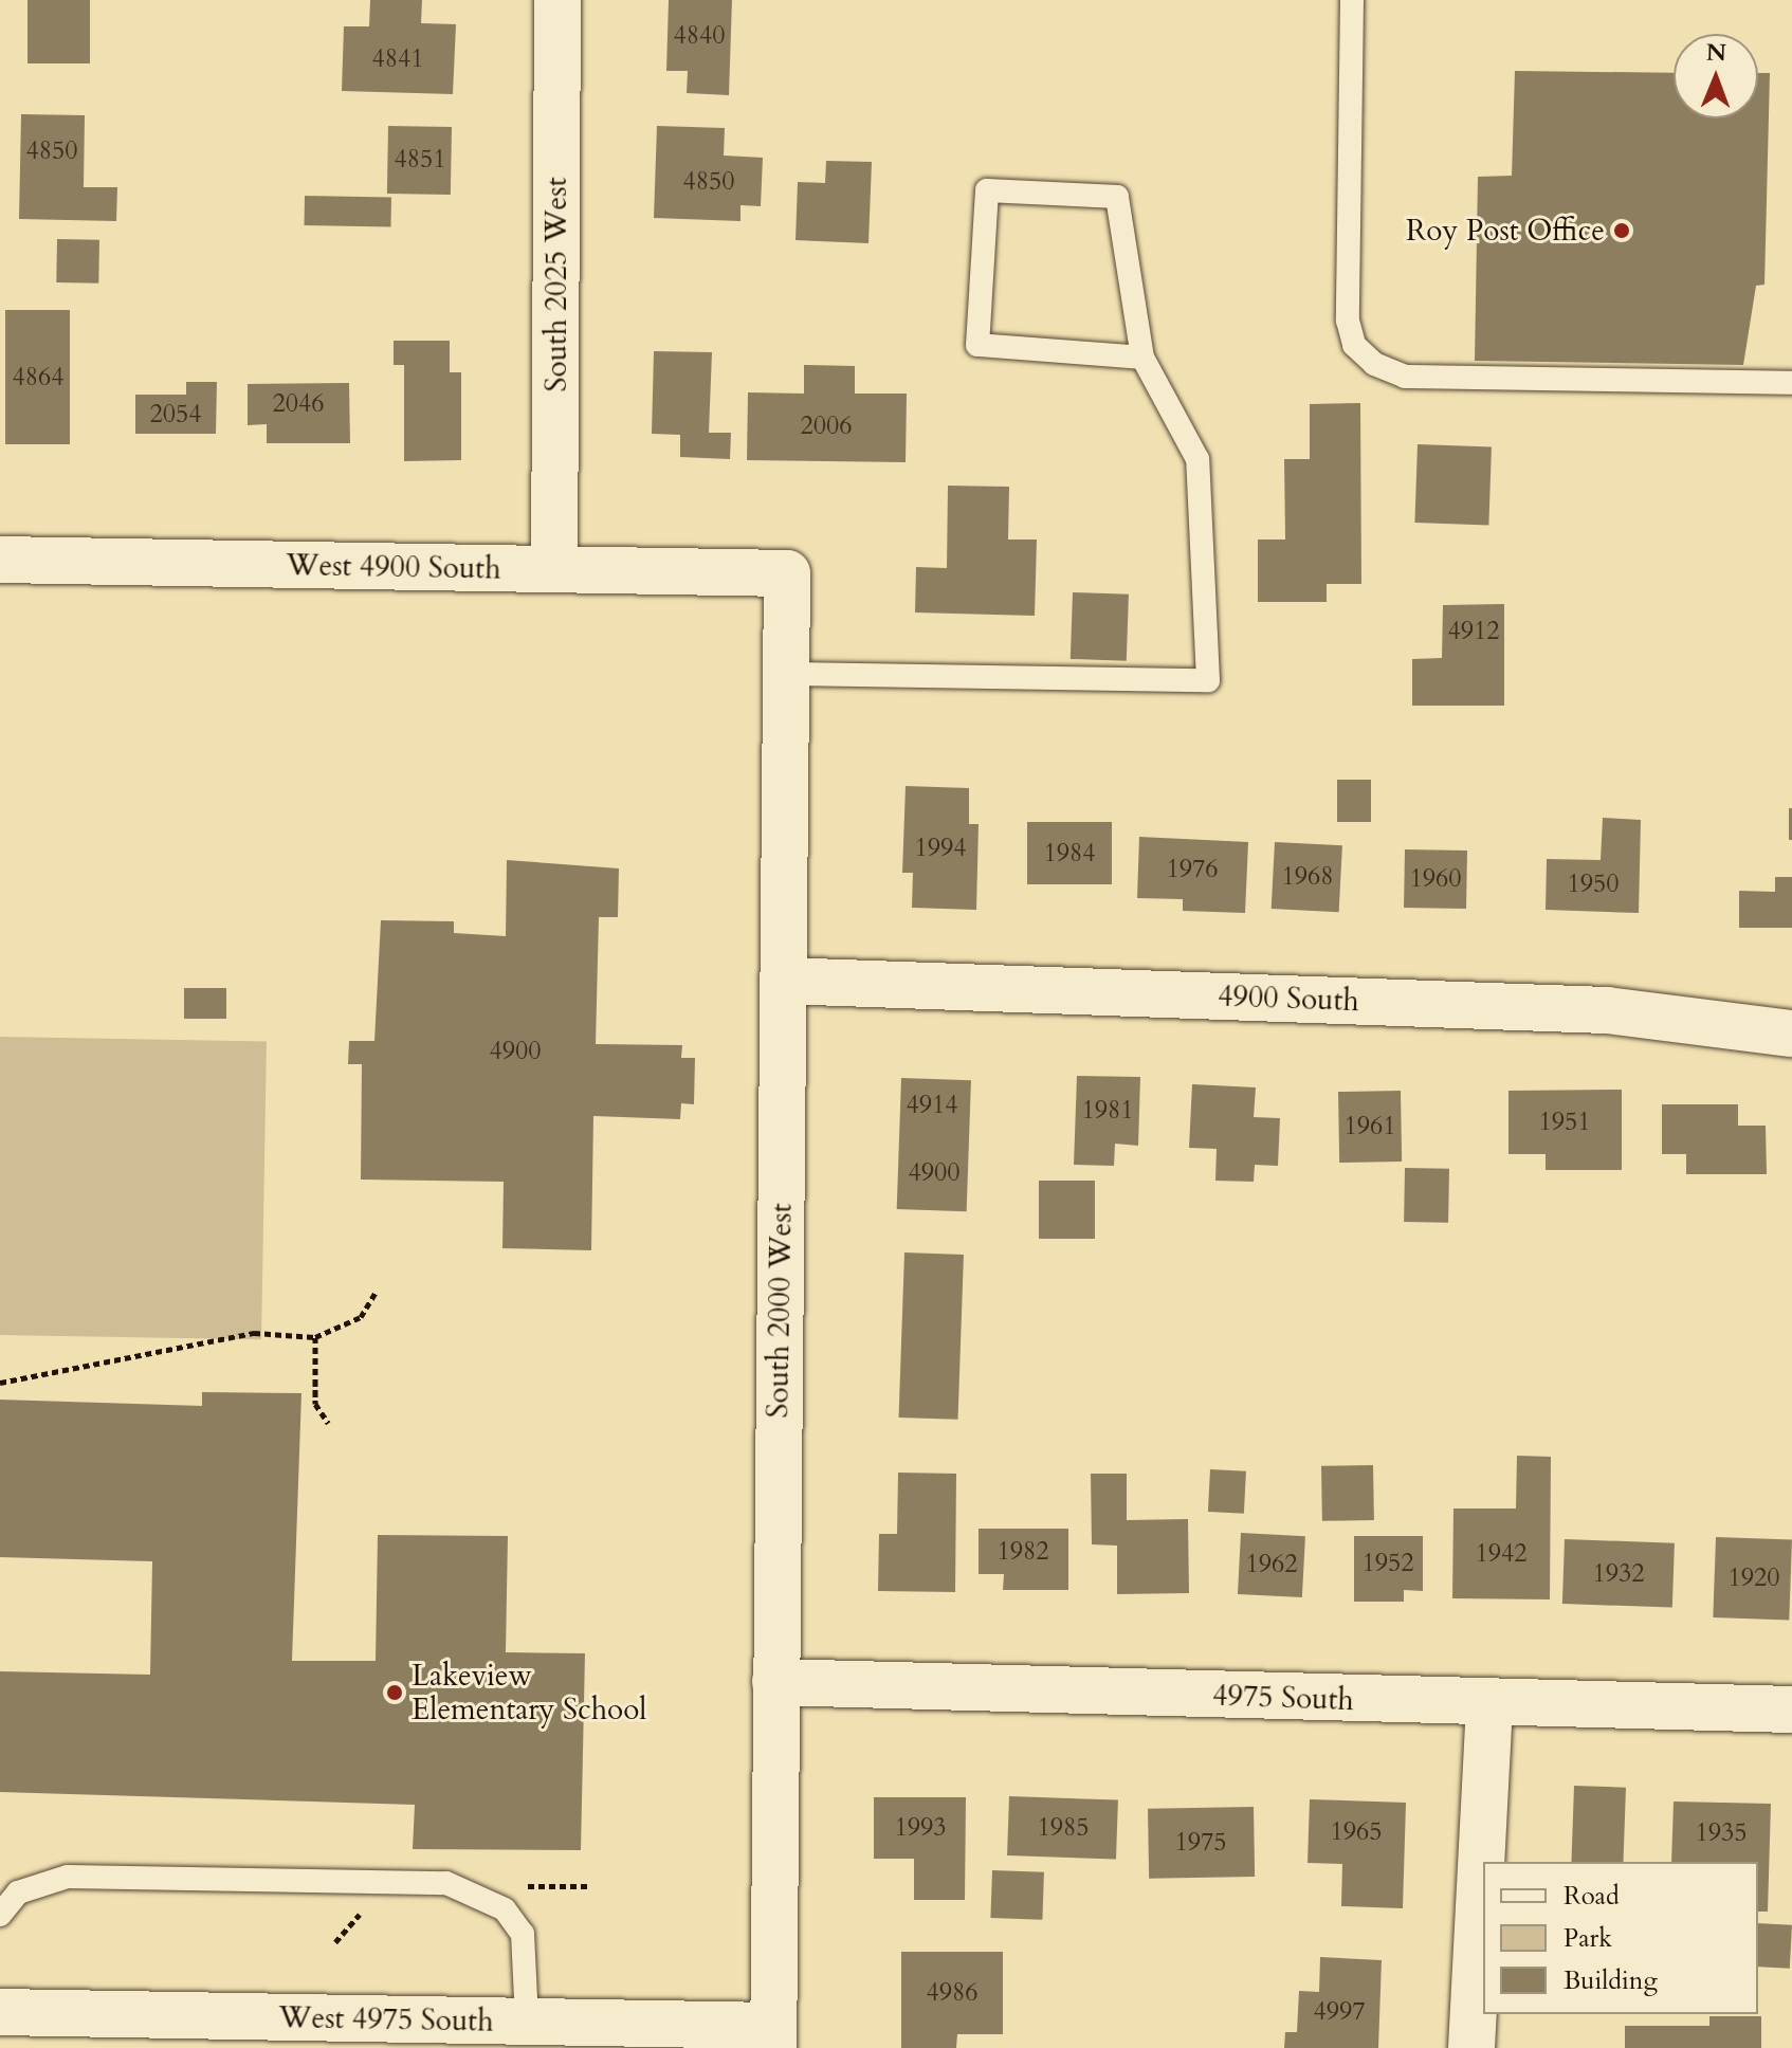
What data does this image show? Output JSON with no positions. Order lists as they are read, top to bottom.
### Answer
{
  "streets": {
    "street": [
      "South 2025 West",
      "West 4900 South",
      "4900 South",
      "South 2000 West",
      "4975 South",
      "West 4975 South"
    ]
  },
  "crossings": [
    ["South 2025 West", "West 4900 South"],
    ["West 4900 South", "South 2000 West"],
    ["4900 South", "South 2000 West"],
    ["South 2000 West", "4975 South"],
    ["South 2000 West", "West 4975 South"]
  ],
  "places": ["Roy Post Office", "Lakeview Elementary School"],
  "house_numbers": [
    "4840",
    "4841",
    "4850",
    "4851",
    "4850",
    "4864",
    "2046",
    "2054",
    "2006",
    "4912",
    "1994",
    "1984",
    "1976",
    "1968",
    "1960",
    "1950",
    "4900",
    "4914",
    "1981",
    "1951",
    "1961",
    "4900",
    "1982",
    "1942",
    "1952",
    "1962",
    "1932",
    "1920",
    "1993",
    "1985",
    "1965",
    "1935",
    "1975",
    "4986",
    "4997"
  ],
  "legend": ["Road", "Park", "Building"],
  "north": "top"
}
